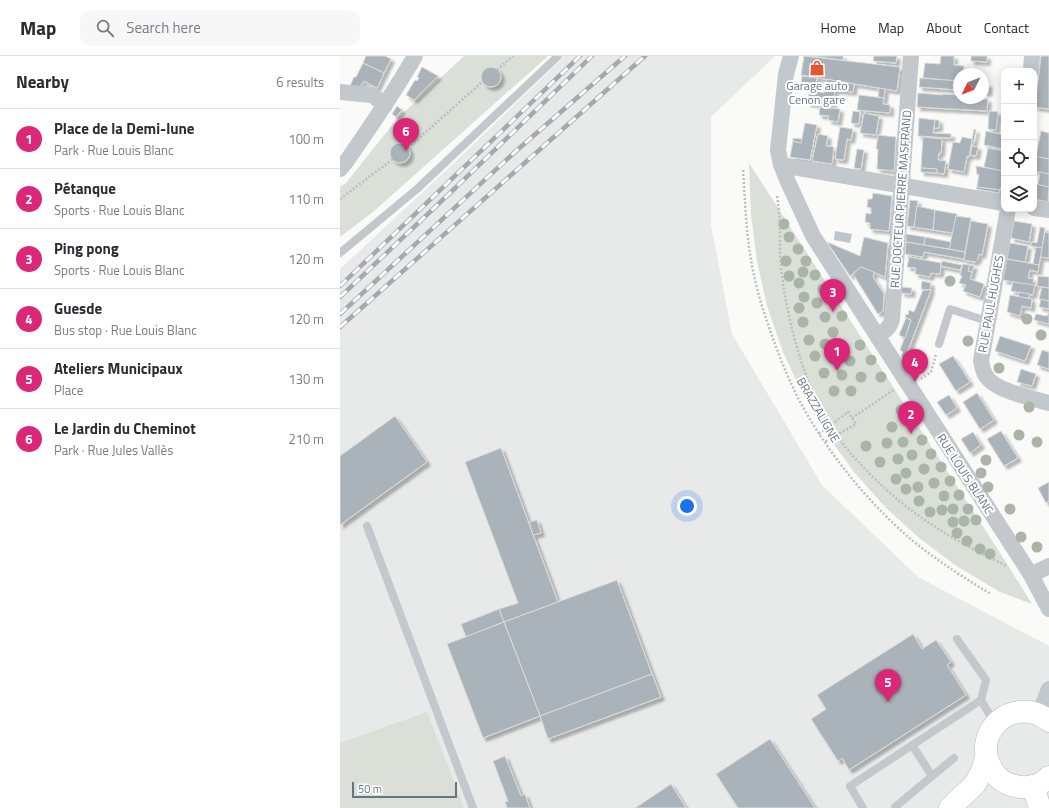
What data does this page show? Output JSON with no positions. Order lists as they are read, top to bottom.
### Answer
{
  "streets": {
    "street": ["RUE DOCTEUR PIERRE MASFRAND", "RUE PAUL HUGHES", "RUE LOUIS BLANC"],
    "path": ["BRAZZALIGNE"]
  },
  "crossings": [
    ["RUE DOCTEUR PIERRE MASFRAND", "RUE LOUIS BLANC"]
  ],
  "places": {
    "shop": ["Garage auto Cenon gare"]
  },
  "scale_bar": "50 m",
  "north": "bottom left",
  "page": {
    "header": "Map",
    "search": "Search here",
    "nav": [
      "Home",
      "Map",
      "About",
      "Contact"
    ],
    "heading": ["Nearby", "6 results"],
    "map_buttons": ["+", "−"],
    "list": [
      {
        "mark": "1",
        "name": "Place de la Demi-lune",
        "note": "Park · Rue Louis Blanc",
        "value": "100 m"
      },
      {
        "mark": "2",
        "name": "Pétanque",
        "note": "Sports · Rue Louis Blanc",
        "value": "110 m"
      },
      {
        "mark": "3",
        "name": "Ping pong",
        "note": "Sports · Rue Louis Blanc",
        "value": "120 m"
      },
      {
        "mark": "4",
        "name": "Guesde",
        "note": "Bus stop · Rue Louis Blanc",
        "value": "120 m"
      },
      {
        "mark": "5",
        "name": "Ateliers Municipaux",
        "note": "Place",
        "value": "130 m"
      },
      {
        "mark": "6",
        "name": "Le Jardin du Cheminot",
        "note": "Park · Rue Jules Vallès",
        "value": "210 m"
      }
    ],
    "pins": [
      "6",
      "3",
      "1",
      "4",
      "2",
      "5"
    ],
    "scale": "50 m"
  }
}
